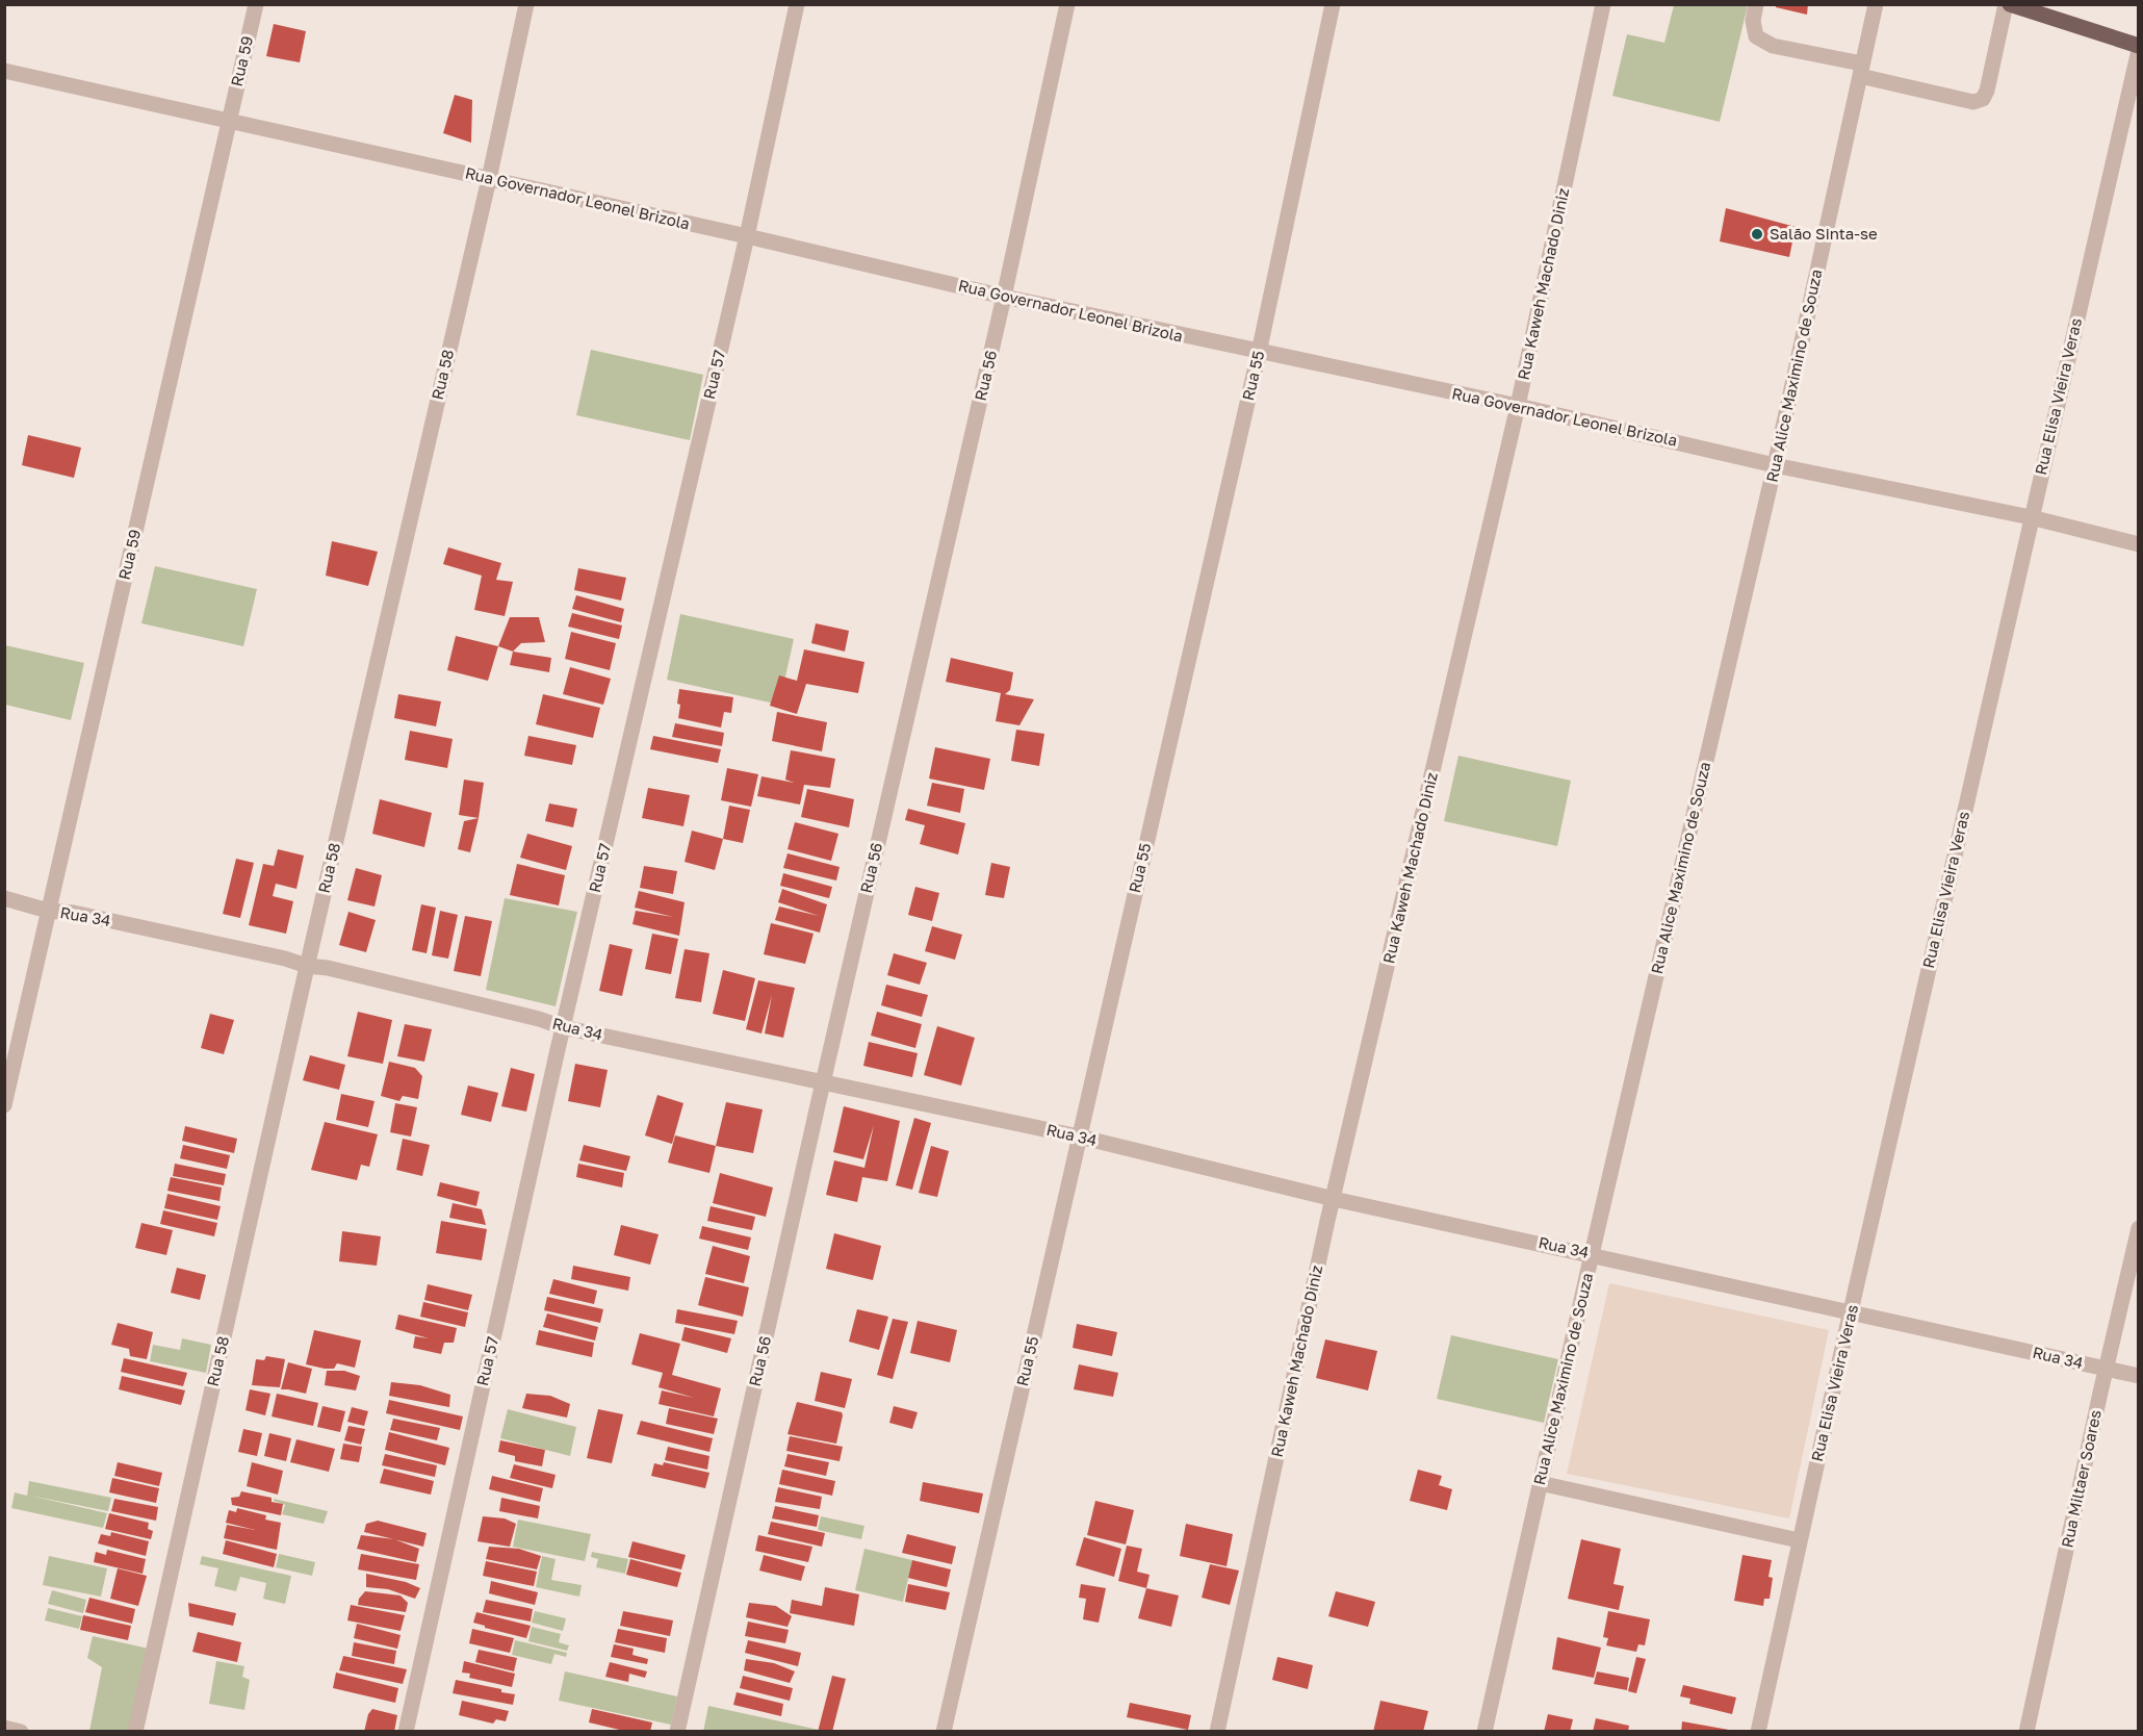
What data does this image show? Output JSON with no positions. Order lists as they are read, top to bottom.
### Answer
{
  "streets": {
    "street": [
      "Rua 59",
      "Rua Governador Leonel Brizola",
      "Rua Kaweh Machado Diniz",
      "Rua 58",
      "Rua 57",
      "Rua 56",
      "Rua 55",
      "Rua Alice Maximino de Souza",
      "Rua Elisa Vieira Veras",
      "Rua 34",
      "Rua Miltaer Soares"
    ]
  },
  "crossings": [
    ["Rua 59", "Rua Governador Leonel Brizola"],
    ["Rua 59", "Rua 34"],
    ["Rua Governador Leonel Brizola", "Rua Kaweh Machado Diniz"],
    ["Rua Governador Leonel Brizola", "Rua 58"],
    ["Rua Governador Leonel Brizola", "Rua 57"],
    ["Rua Governador Leonel Brizola", "Rua 56"],
    ["Rua Governador Leonel Brizola", "Rua 55"],
    ["Rua Governador Leonel Brizola", "Rua Alice Maximino de Souza"],
    ["Rua Governador Leonel Brizola", "Rua Elisa Vieira Veras"],
    ["Rua Kaweh Machado Diniz", "Rua 34"],
    ["Rua 58", "Rua 34"],
    ["Rua 57", "Rua 34"],
    ["Rua 56", "Rua 34"],
    ["Rua 55", "Rua 34"],
    ["Rua Alice Maximino de Souza", "Rua 34"],
    ["Rua Elisa Vieira Veras", "Rua 34"],
    ["Rua 34", "Rua Miltaer Soares"]
  ],
  "places": ["Salão Sinta-se"]
}
